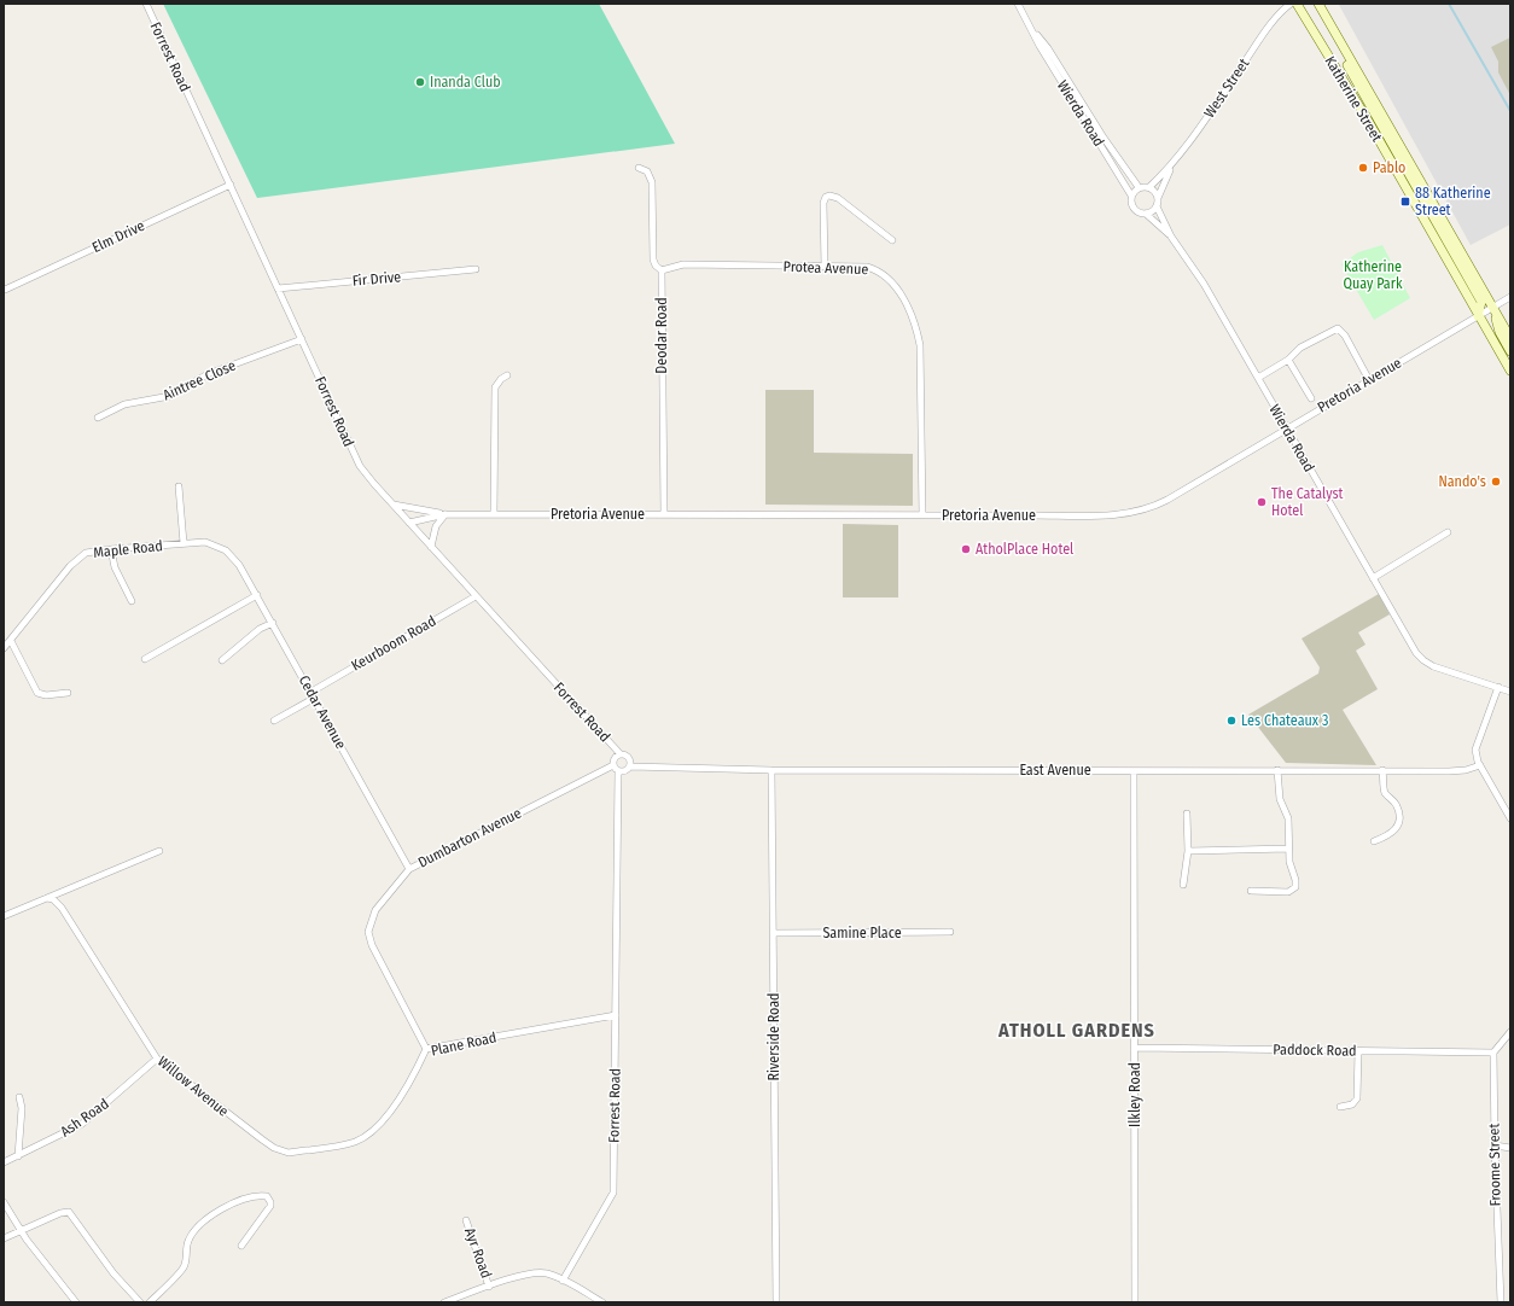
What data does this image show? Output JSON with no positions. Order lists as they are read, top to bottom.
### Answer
{
  "streets": {
    "main road": ["Katherine Street"],
    "street": [
      "Forrest Road",
      "West Street",
      "Wierda Road",
      "Elm Drive",
      "Protea Avenue",
      "Fir Drive",
      "Deodar Road",
      "Aintree Close",
      "Pretoria Avenue",
      "Maple Road",
      "Keurboom Road",
      "Cedar Avenue",
      "East Avenue",
      "Dumbarton Avenue",
      "Samine Place",
      "Riverside Road",
      "Plane Road",
      "Paddock Road",
      "Willow Avenue",
      "Ilkley Road",
      "Ash Road",
      "Froome Street",
      "Ayr Road"
    ]
  },
  "crossings": [
    ["Forrest Road", "Elm Drive"],
    ["Forrest Road", "Fir Drive"],
    ["Forrest Road", "Aintree Close"],
    ["Forrest Road", "Pretoria Avenue"],
    ["Forrest Road", "Keurboom Road"],
    ["Forrest Road", "East Avenue"],
    ["Forrest Road", "Dumbarton Avenue"],
    ["Forrest Road", "Plane Road"],
    ["West Street", "Wierda Road"],
    ["Katherine Street", "Pretoria Avenue"],
    ["Wierda Road", "Pretoria Avenue"],
    ["Protea Avenue", "Deodar Road"],
    ["Protea Avenue", "Pretoria Avenue"],
    ["Deodar Road", "Pretoria Avenue"],
    ["Maple Road", "Cedar Avenue"],
    ["Keurboom Road", "Cedar Avenue"],
    ["Cedar Avenue", "Dumbarton Avenue"],
    ["East Avenue", "Dumbarton Avenue"],
    ["East Avenue", "Riverside Road"],
    ["East Avenue", "Ilkley Road"],
    ["Dumbarton Avenue", "Plane Road"],
    ["Samine Place", "Riverside Road"],
    ["Plane Road", "Willow Avenue"],
    ["Paddock Road", "Ilkley Road"],
    ["Paddock Road", "Froome Street"],
    ["Willow Avenue", "Ash Road"]
  ],
  "districts": ["ATHOLL GARDENS"],
  "parks": ["Katherine Quay Park"],
  "places": {
    "other": [
      "Inanda Club",
      "Pablo",
      "Nando's",
      "The Catalyst Hotel",
      "AtholPlace Hotel",
      "Les Chateaux 3"
    ],
    "transit": ["88 Katherine Street"]
  }
}
